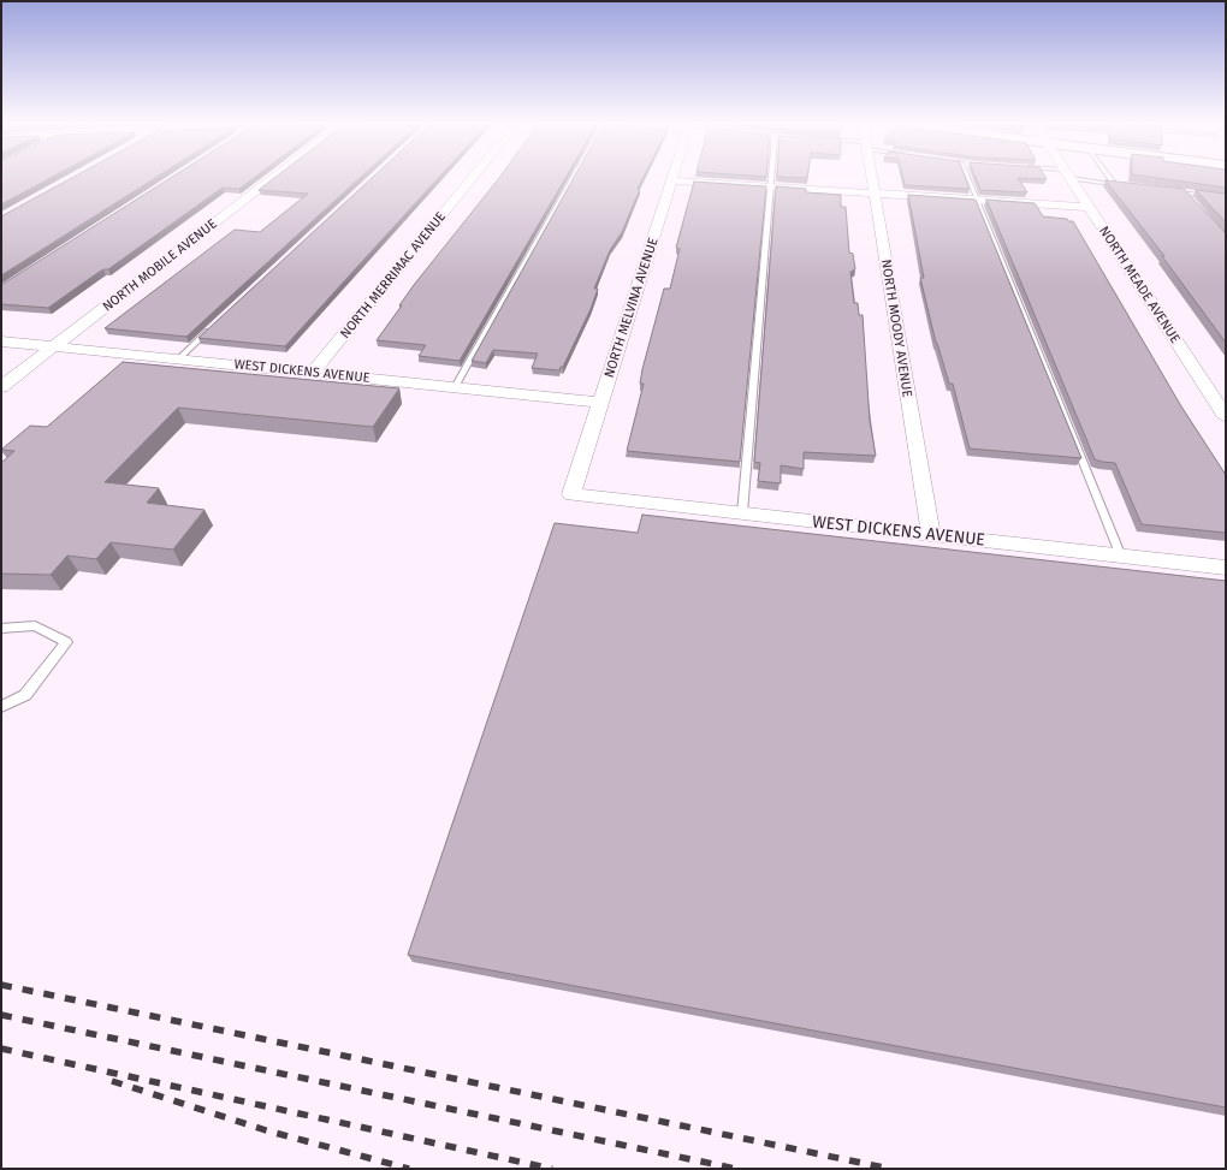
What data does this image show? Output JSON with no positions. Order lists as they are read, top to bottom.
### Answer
{
  "streets": {
    "street": [
      "NORTH MOBILE AVENUE",
      "NORTH MERRIMAC AVENUE",
      "NORTH MEADE AVENUE",
      "NORTH MELVINA AVENUE",
      "NORTH MOODY AVENUE",
      "WEST DICKENS AVENUE"
    ]
  },
  "crossings": [
    ["NORTH MOBILE AVENUE", "WEST DICKENS AVENUE"],
    ["NORTH MERRIMAC AVENUE", "WEST DICKENS AVENUE"],
    ["NORTH MELVINA AVENUE", "WEST DICKENS AVENUE"],
    ["NORTH MOODY AVENUE", "WEST DICKENS AVENUE"]
  ]
}
